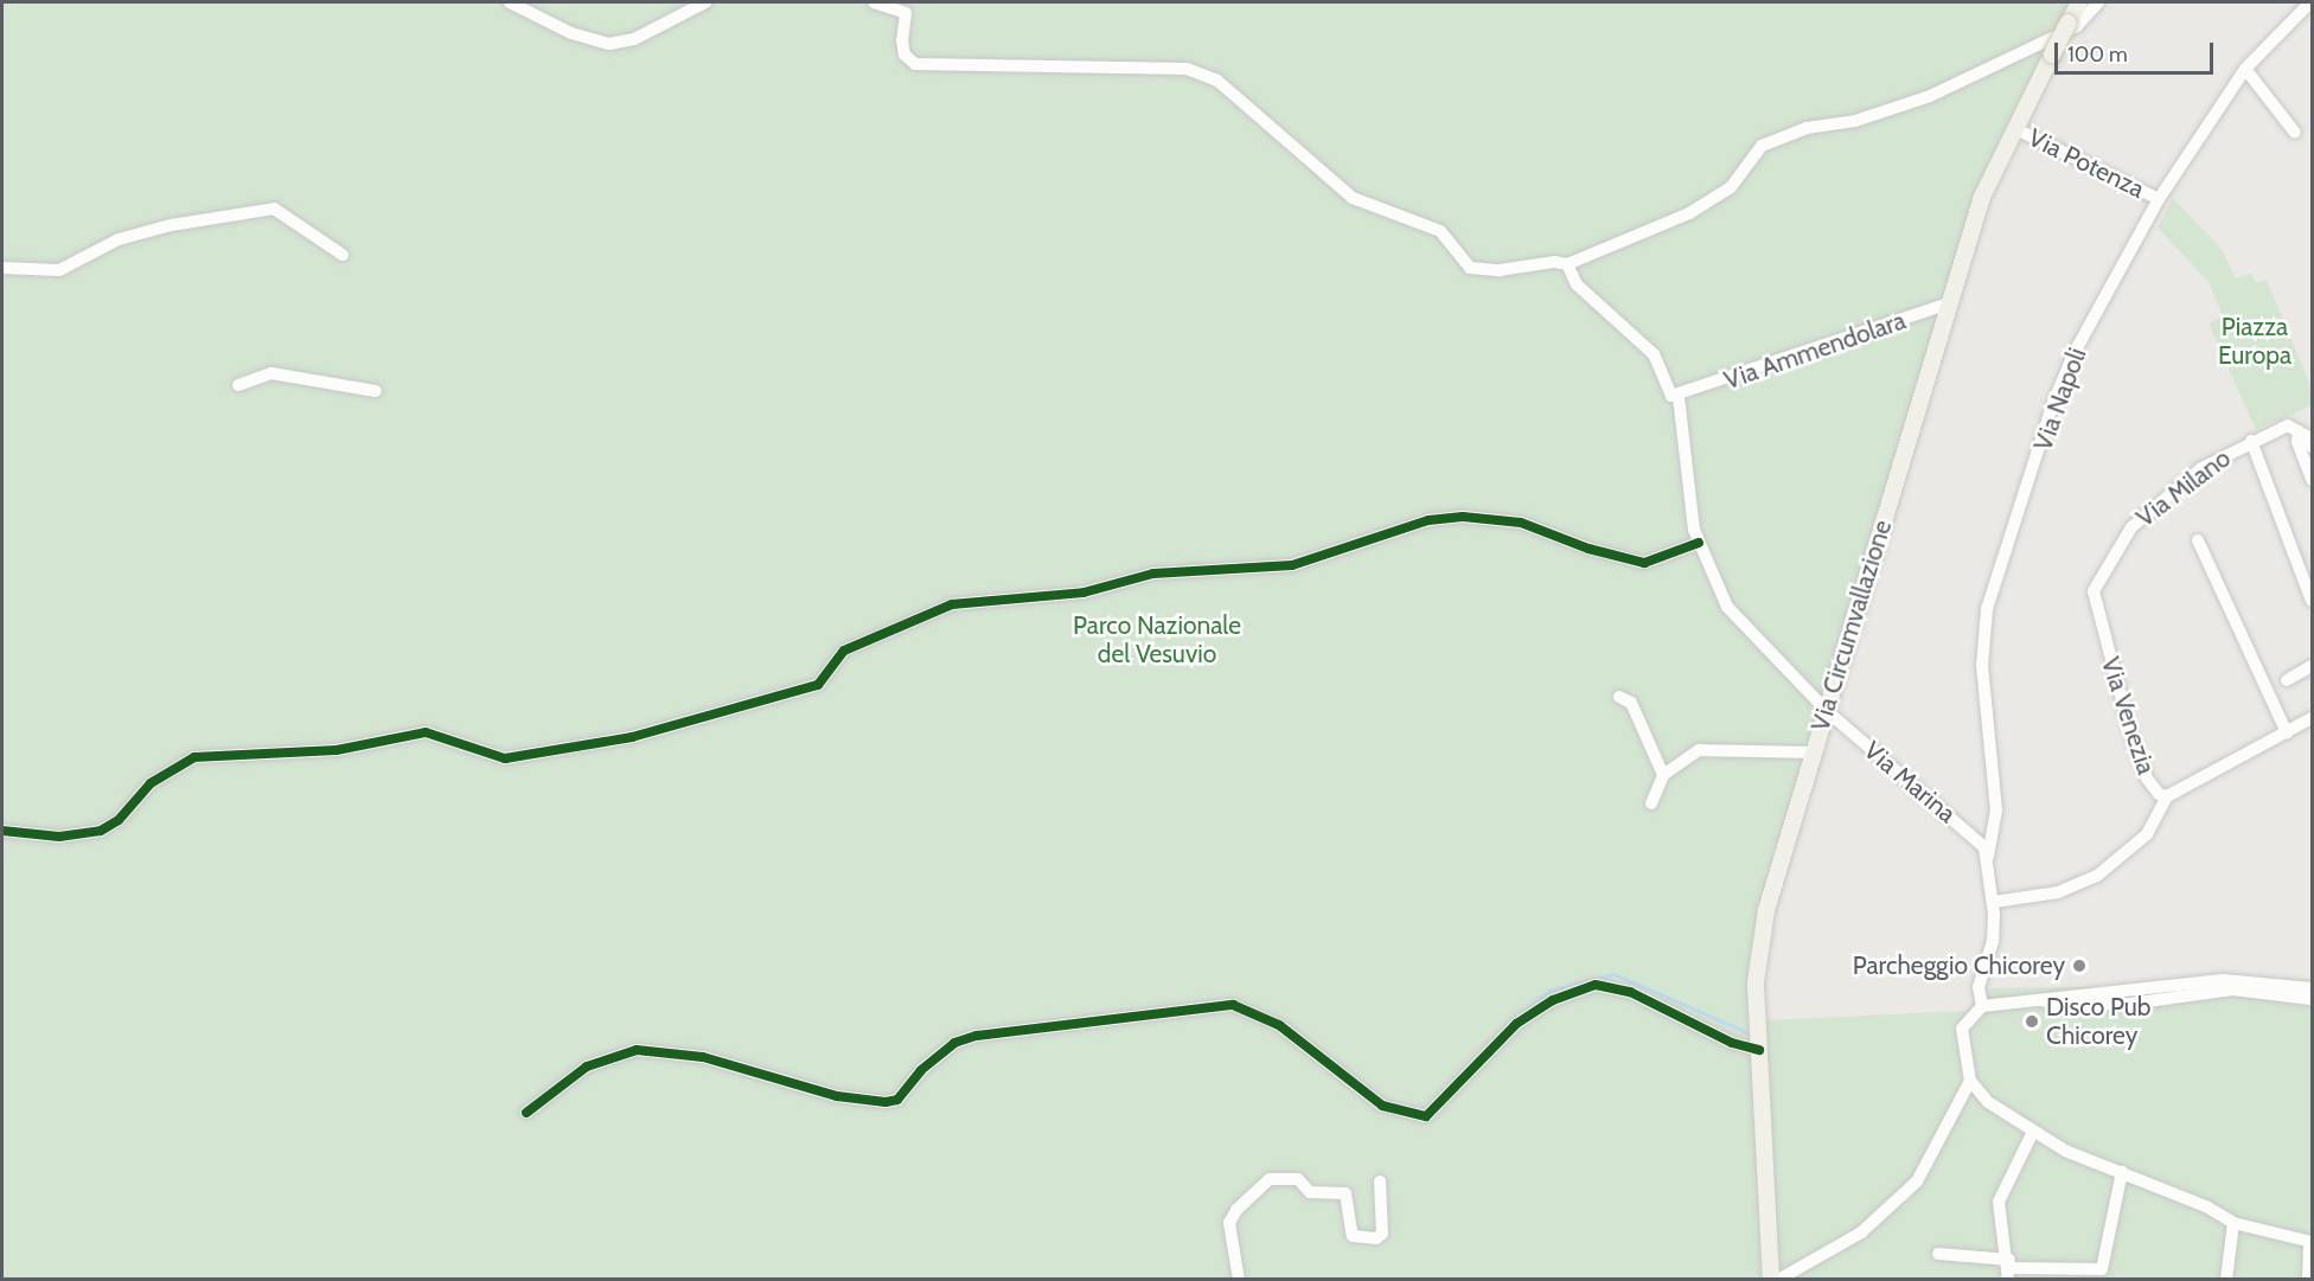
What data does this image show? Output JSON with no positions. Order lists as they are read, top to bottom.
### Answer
{
  "streets": {
    "main road": ["Via Circumvallazione"],
    "street": [
      "Via Potenza",
      "Via Ammendolara",
      "Via Napoli",
      "Via Milano",
      "Via Venezia",
      "Via Marina"
    ]
  },
  "crossings": [
    ["Via Potenza", "Via Napoli"],
    ["Via Potenza", "Via Circumvallazione"],
    ["Via Ammendolara", "Via Circumvallazione"],
    ["Via Napoli", "Via Marina"],
    ["Via Milano", "Via Venezia"],
    ["Via Circumvallazione", "Via Marina"]
  ],
  "parks": ["Piazza Europa", "Parco Nazionale del Vesuvio"],
  "places": ["Parcheggio Chicorey", "Disco Pub Chicorey"],
  "scale_bar": "100 m"
}
